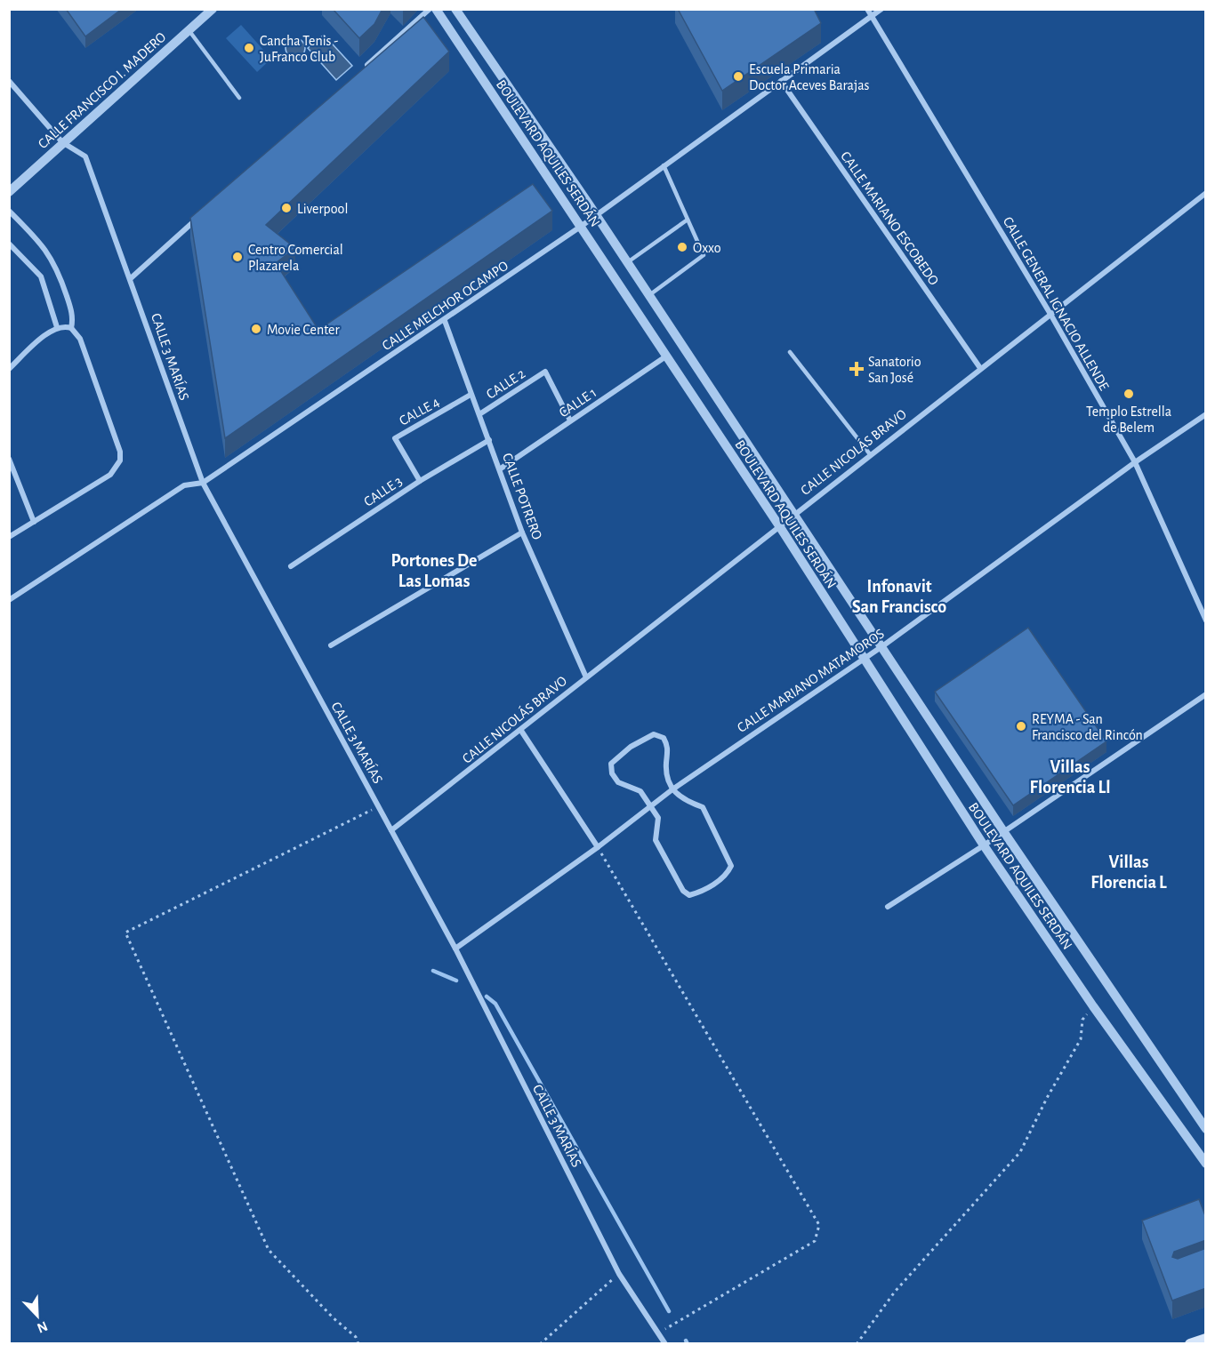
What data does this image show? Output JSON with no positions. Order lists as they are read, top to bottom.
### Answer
{
  "streets": {
    "street": [
      "CALLE FRANCISCO I. MADERO",
      "BOULEVARD AQUILES SERDÁN",
      "CALLE MARIANO ESCOBEDO",
      "CALLE GENERAL IGNACIO ALLENDE",
      "CALLE MELCHOR OCAMPO",
      "CALLE 3 MARÍAS",
      "CALLE 2",
      "CALLE 1",
      "CALLE 4",
      "CALLE NICOLÁS BRAVO",
      "CALLE 3",
      "CALLE POTRERO",
      "CALLE MARIANO MATAMOROS"
    ]
  },
  "crossings": [
    ["CALLE FRANCISCO I. MADERO", "CALLE 3 MARÍAS"],
    ["BOULEVARD AQUILES SERDÁN", "CALLE MELCHOR OCAMPO"],
    ["BOULEVARD AQUILES SERDÁN", "CALLE 1"],
    ["BOULEVARD AQUILES SERDÁN", "CALLE NICOLÁS BRAVO"],
    ["BOULEVARD AQUILES SERDÁN", "CALLE MARIANO MATAMOROS"],
    ["CALLE MARIANO ESCOBEDO", "CALLE MELCHOR OCAMPO"],
    ["CALLE MARIANO ESCOBEDO", "CALLE NICOLÁS BRAVO"],
    ["CALLE GENERAL IGNACIO ALLENDE", "CALLE MELCHOR OCAMPO"],
    ["CALLE GENERAL IGNACIO ALLENDE", "CALLE NICOLÁS BRAVO"],
    ["CALLE GENERAL IGNACIO ALLENDE", "CALLE MARIANO MATAMOROS"],
    ["CALLE MELCHOR OCAMPO", "CALLE 3 MARÍAS"],
    ["CALLE MELCHOR OCAMPO", "CALLE POTRERO"],
    ["CALLE 3 MARÍAS", "CALLE NICOLÁS BRAVO"],
    ["CALLE 3 MARÍAS", "CALLE MARIANO MATAMOROS"],
    ["CALLE 2", "CALLE 1"],
    ["CALLE 2", "CALLE POTRERO"],
    ["CALLE 1", "CALLE POTRERO"],
    ["CALLE 4", "CALLE 3"],
    ["CALLE 4", "CALLE POTRERO"],
    ["CALLE NICOLÁS BRAVO", "CALLE POTRERO"],
    ["CALLE 3", "CALLE POTRERO"]
  ],
  "districts": [
    "Portones De Las Lomas",
    "Infonavit San Francisco",
    "Villas Florencia Ll",
    "Villas Florencia L"
  ],
  "places": {
    "other": [
      "Cancha Tenis - JuFranco Club",
      "Escuela Primaria Doctor Aceves Barajas",
      "Liverpool",
      "Oxxo",
      "Centro Comercial Plazarela",
      "Movie Center",
      "Templo Estrella de Belem",
      "REYMA - San Francisco del Rincón"
    ],
    "health": ["Sanatorio San José"]
  },
  "north": "bottom right"
}
